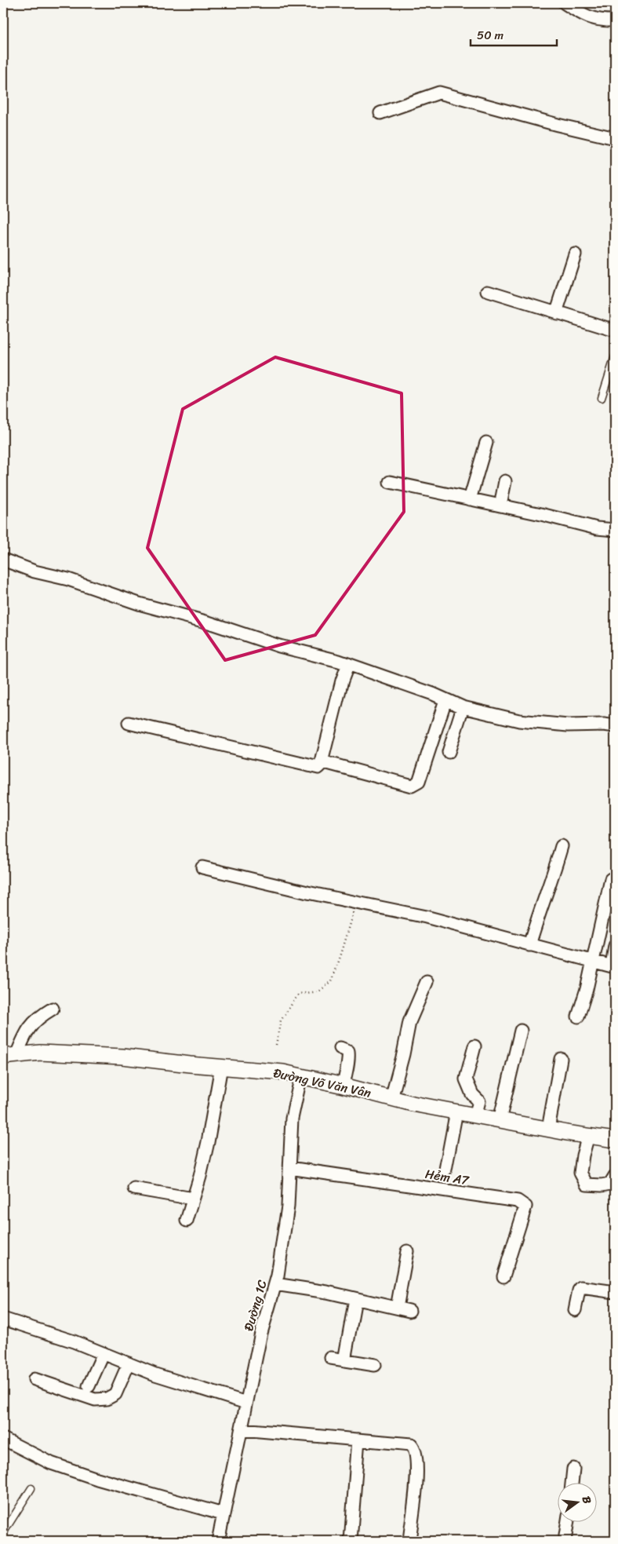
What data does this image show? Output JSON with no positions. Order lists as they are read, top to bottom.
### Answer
{
  "streets": {
    "street": ["Đường Võ Văn Vân", "Hẻm A7", "Đường 1C"]
  },
  "crossings": [
    ["Đường Võ Văn Vân", "Đường 1C"],
    ["Hẻm A7", "Đường 1C"]
  ],
  "scale_bar": "50 m",
  "north": "right"
}
